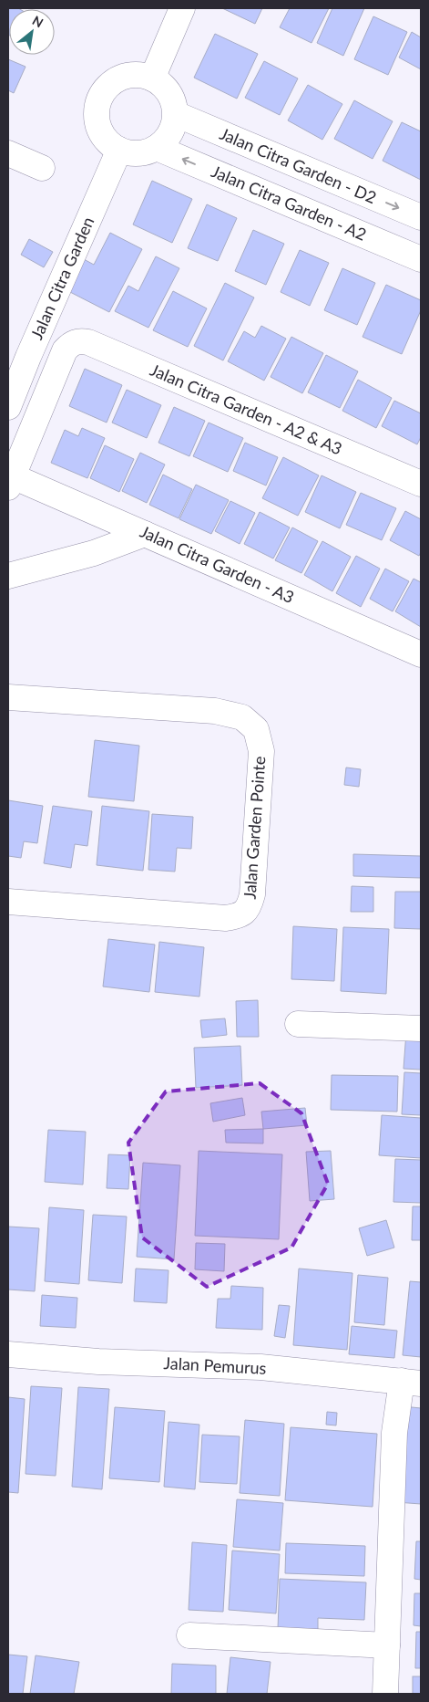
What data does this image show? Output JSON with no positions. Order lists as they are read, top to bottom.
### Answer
{
  "streets": {
    "street": [
      "Jalan Citra Garden - D2",
      "Jalan Citra Garden - A2",
      "Jalan Citra Garden",
      "Jalan Citra Garden - A2 & A3",
      "Jalan Citra Garden - A3",
      "Jalan Garden Pointe",
      "Jalan Pemurus"
    ]
  },
  "crossings": [
    ["Jalan Citra Garden - D2", "Jalan Citra Garden - A2"],
    ["Jalan Citra Garden - D2", "Jalan Citra Garden"],
    ["Jalan Citra Garden - A2", "Jalan Citra Garden"],
    ["Jalan Citra Garden", "Jalan Citra Garden - A2 & A3"],
    ["Jalan Citra Garden", "Jalan Citra Garden - A3"]
  ],
  "one_way": ["Jalan Citra Garden - D2", "Jalan Citra Garden - A2"],
  "north": "top right"
}
